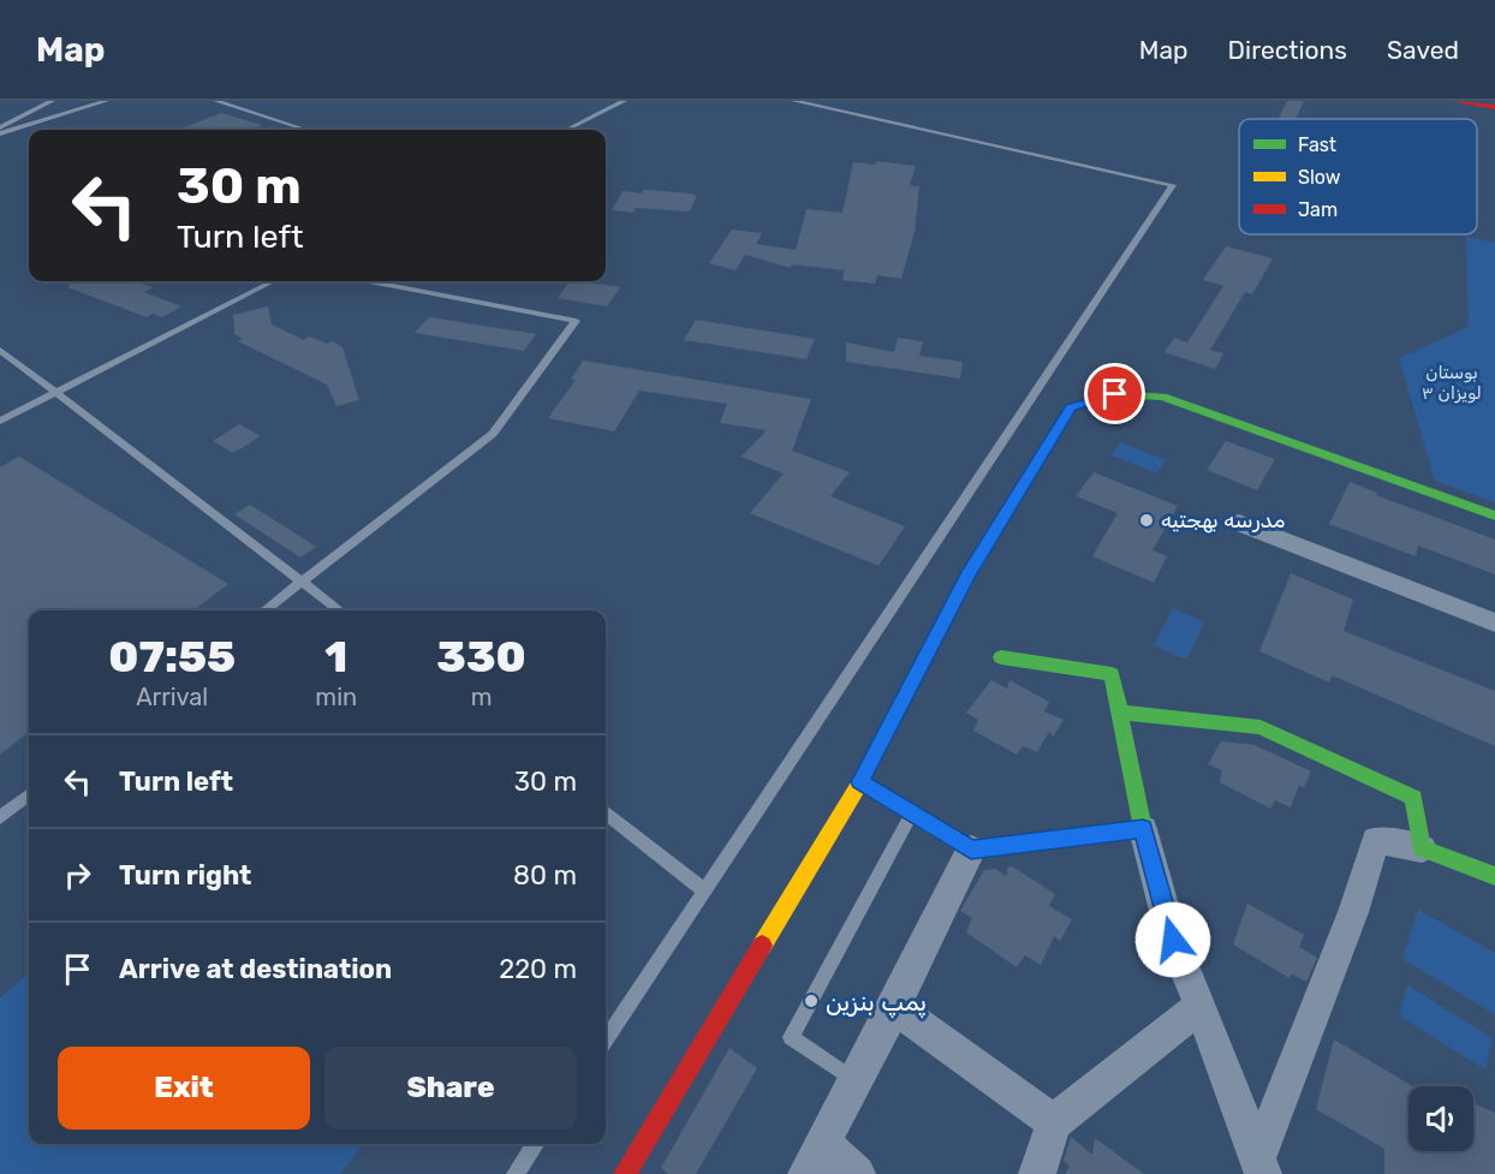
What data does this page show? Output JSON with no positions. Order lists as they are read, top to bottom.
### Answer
{
  "parks": ["بوستان لویزان ۳"],
  "places": ["مدرسه بهجتیه", "پمپ بنزین"],
  "legend": ["Fast", "Slow", "Jam"],
  "page": {
    "header": "Map",
    "nav": ["Map", "Directions", "Saved"],
    "turn": ["30 m", "Turn left"],
    "eta": [
      "07:55",
      "Arrival",
      "1",
      "min",
      "330",
      "m"
    ],
    "list": [
      {
        "name": "Turn left",
        "value": "30 m"
      },
      {
        "name": "Turn right",
        "value": "80 m"
      },
      {
        "name": "Arrive at destination",
        "value": "220 m"
      }
    ],
    "buttons": ["Exit", "Share"]
  }
}
